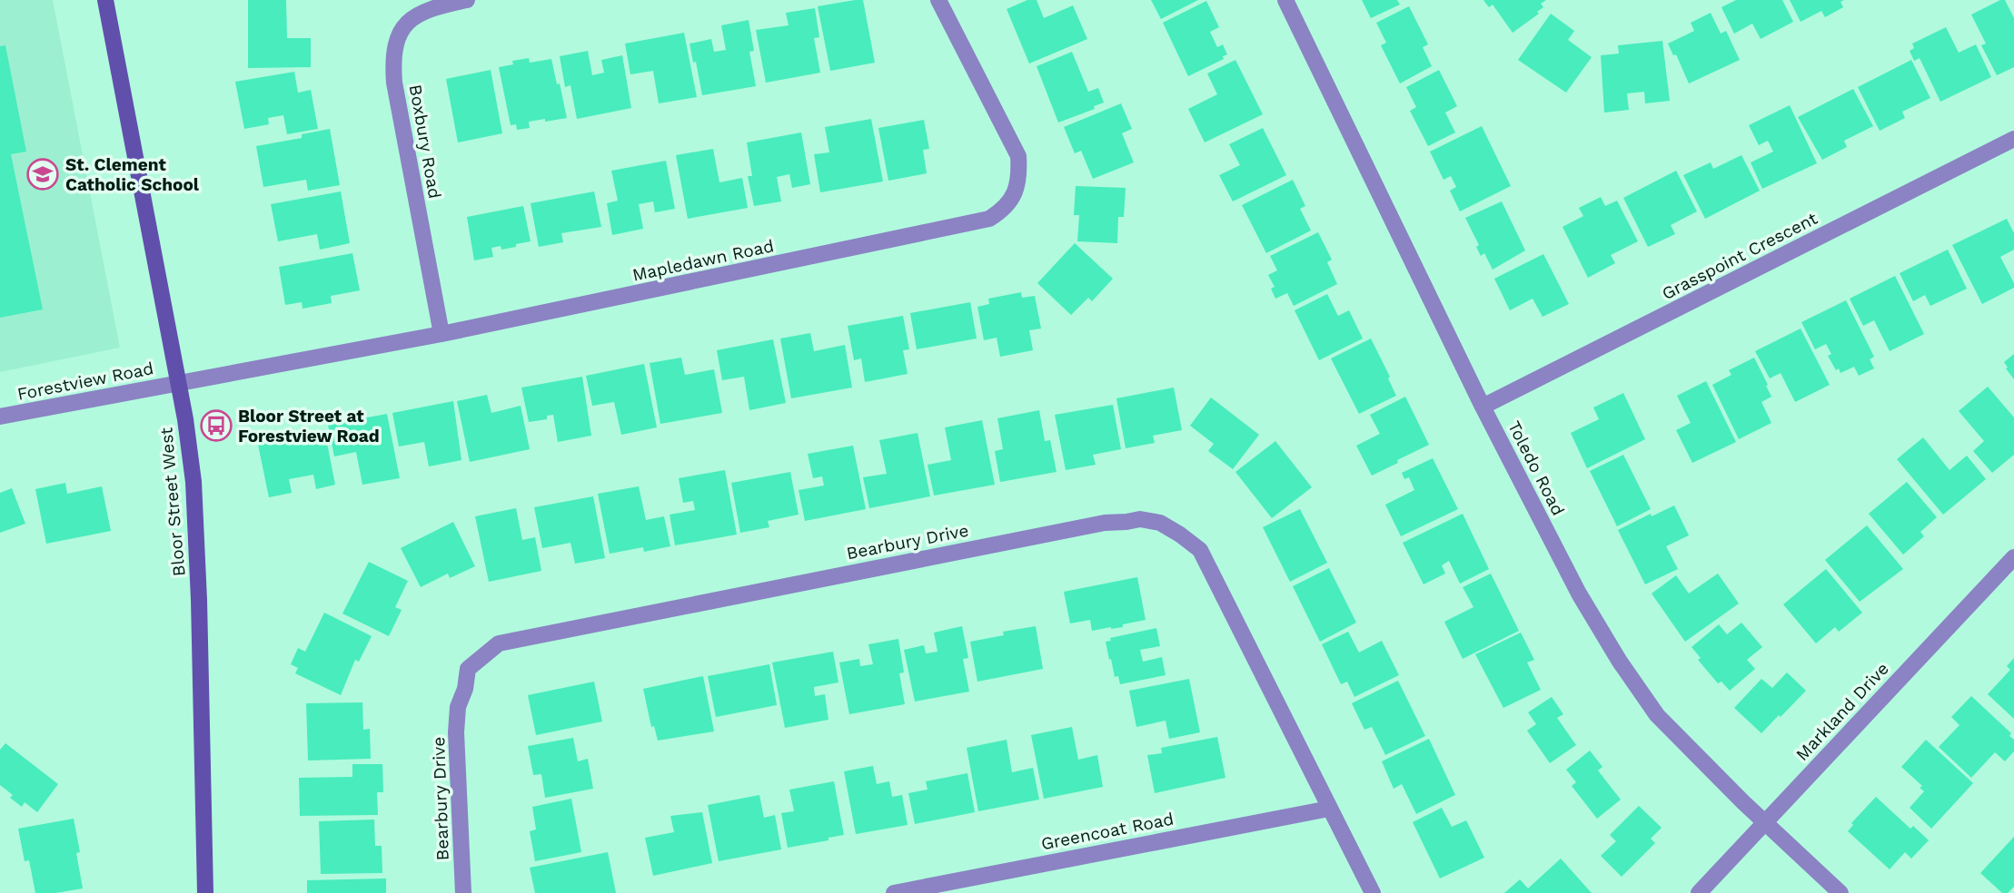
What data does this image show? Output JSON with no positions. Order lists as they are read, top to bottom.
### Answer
{
  "streets": {
    "main road": ["Bloor Street West"],
    "street": [
      "Boxbury Road",
      "Grasspoint Crescent",
      "Mapledawn Road",
      "Forestview Road",
      "Toledo Road",
      "Bearbury Drive",
      "Markland Drive",
      "Greencoat Road"
    ]
  },
  "crossings": [
    ["Boxbury Road", "Mapledawn Road"],
    ["Grasspoint Crescent", "Toledo Road"],
    ["Mapledawn Road", "Forestview Road"],
    ["Mapledawn Road", "Bloor Street West"],
    ["Forestview Road", "Bloor Street West"],
    ["Toledo Road", "Markland Drive"],
    ["Bearbury Drive", "Greencoat Road"]
  ],
  "places": {
    "school or university": ["St. Clement Catholic School"],
    "bus stop": ["Bloor Street at Forestview Road"]
  }
}
